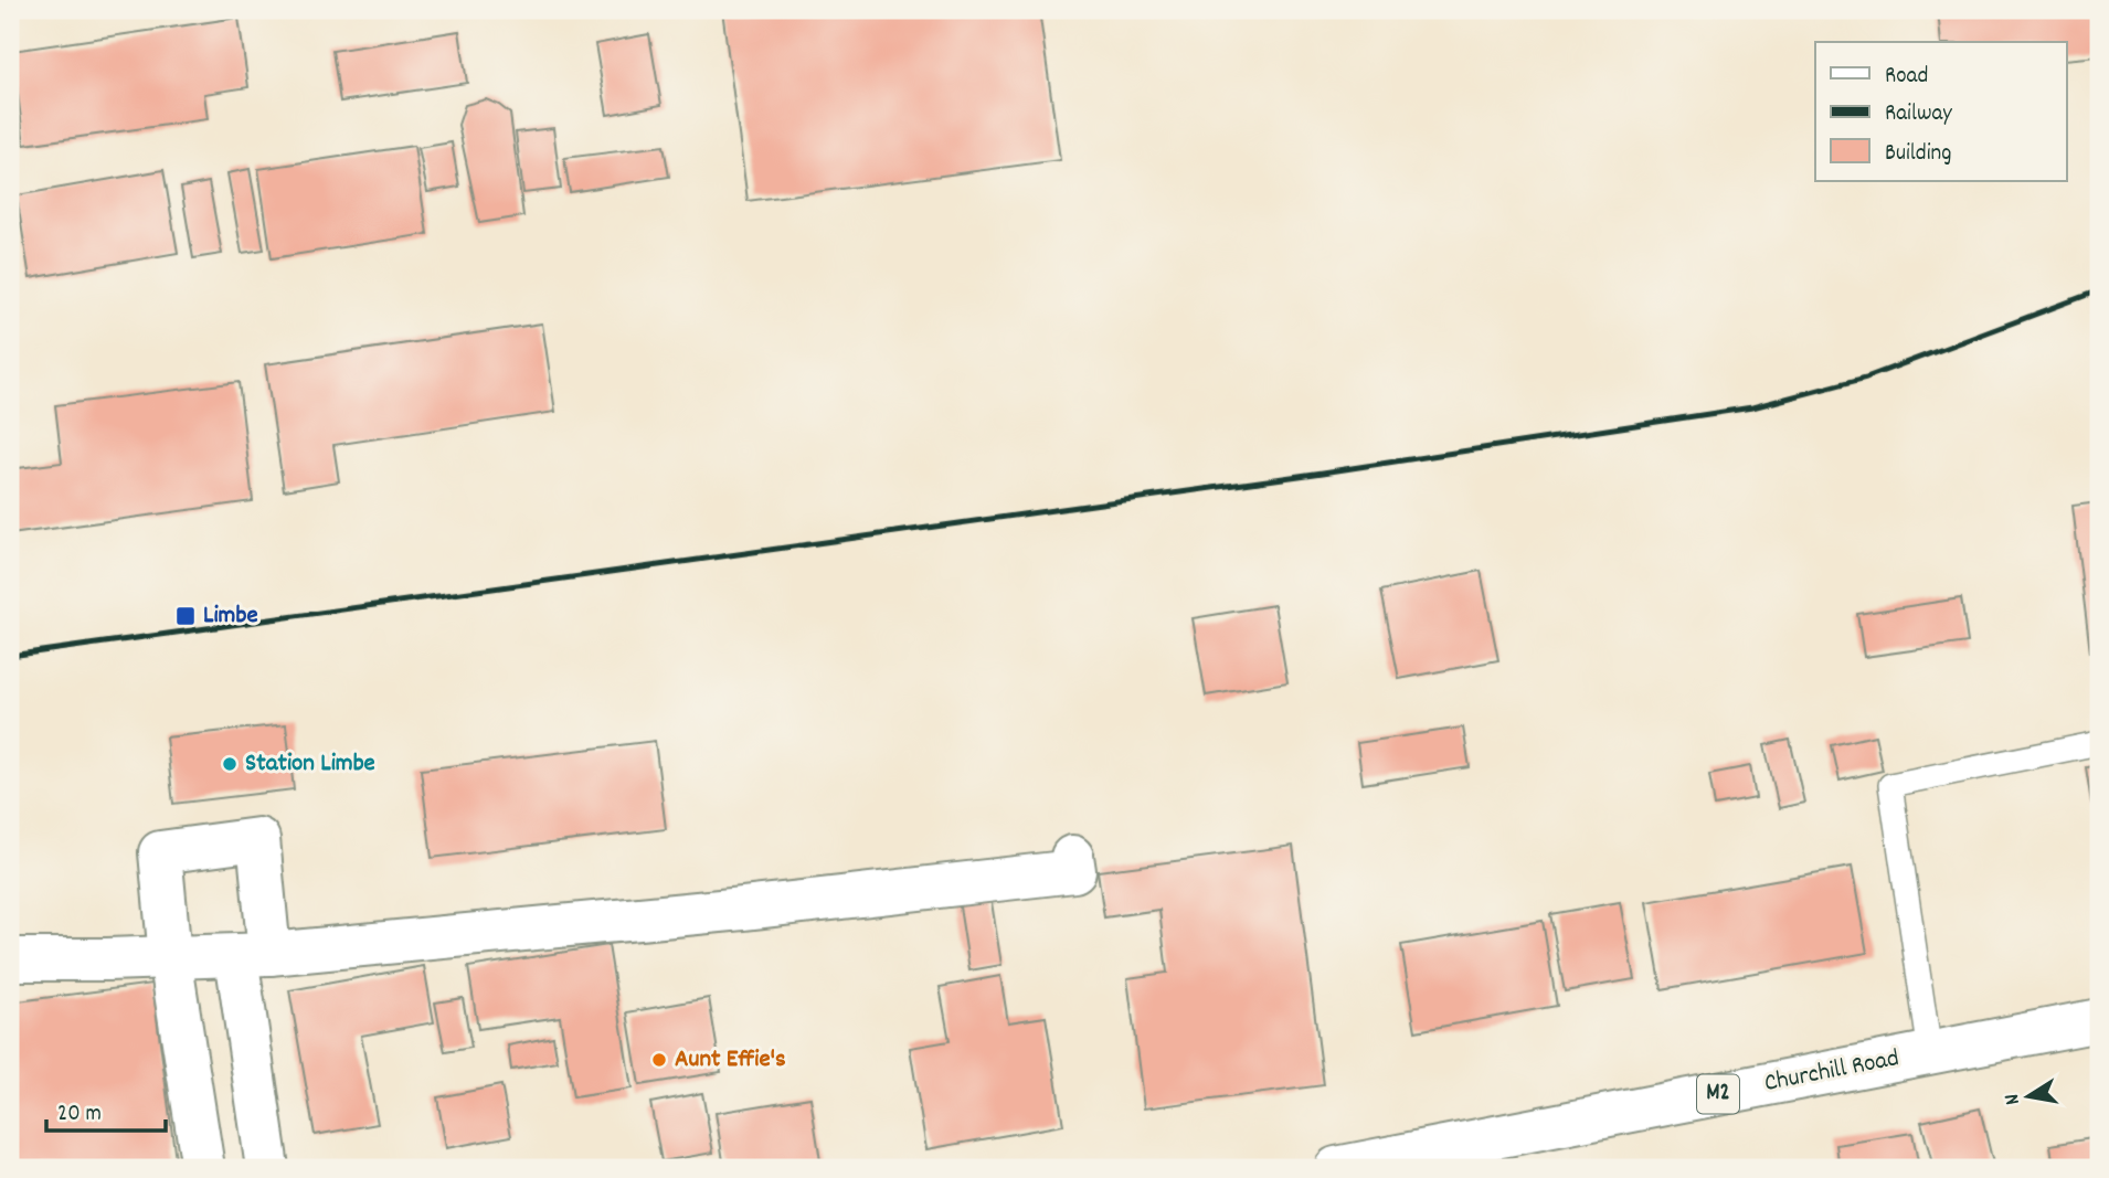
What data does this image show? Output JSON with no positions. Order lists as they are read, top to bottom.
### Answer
{
  "streets": {
    "main road": ["Churchill Road", "M2"]
  },
  "places": {
    "transit": ["Limbe"],
    "other": ["Station Limbe", "Aunt Effie's"]
  },
  "legend": ["Road", "Railway", "Building"],
  "scale_bar": "20 m",
  "north": "left"
}
